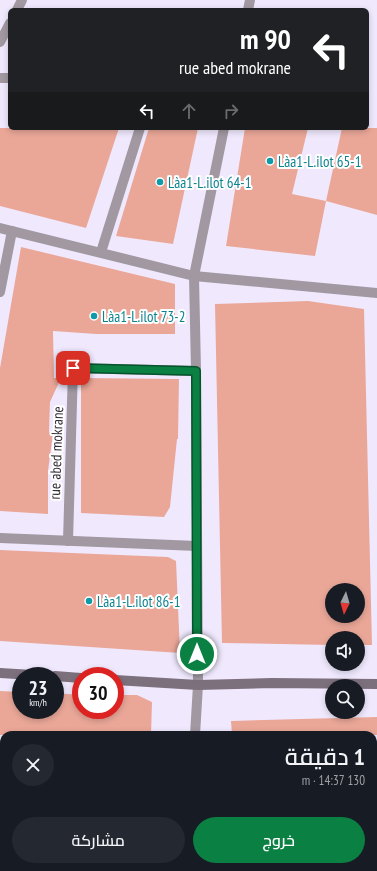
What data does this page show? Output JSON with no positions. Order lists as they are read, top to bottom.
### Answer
{
  "streets": {
    "street": ["rue abed mokrane"]
  },
  "places": [
    "Làa1-L.ilot 65-1",
    "Làa1-L.ilot 64-1",
    "Làa1-L.ilot 73-2",
    "Làa1-L.ilot 86-1"
  ],
  "north": "bottom",
  "page": {
    "turn": ["90 m", "rue abed mokrane"],
    "speed": "23 km/h",
    "limit": "30",
    "heading": ["1 دقيقة", "130 m · 14:37"],
    "buttons": ["خروج", "مشاركة"]
  }
}
